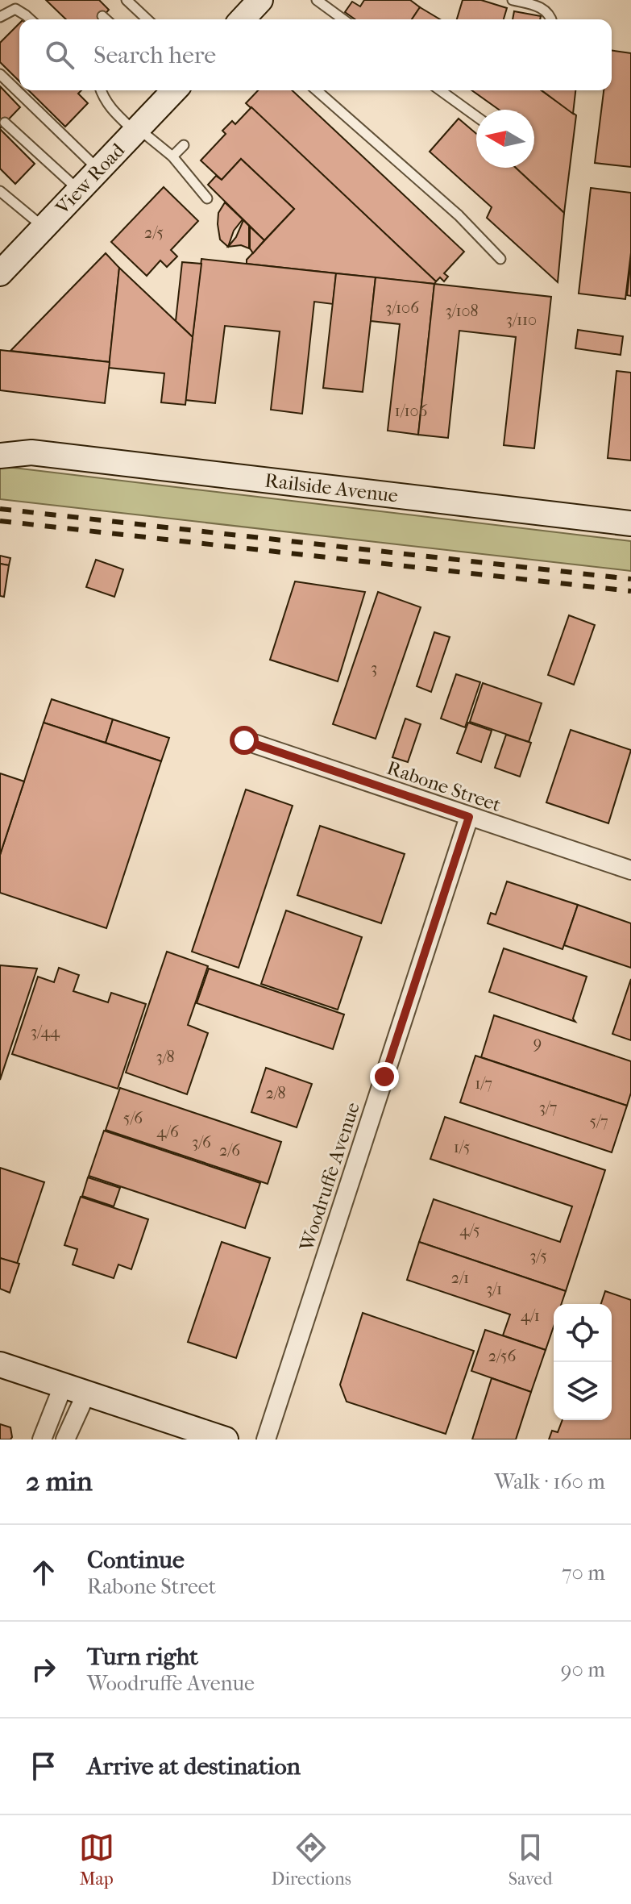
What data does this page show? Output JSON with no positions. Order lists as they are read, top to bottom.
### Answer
{
  "streets": {
    "main road": ["View Road", "Railside Avenue"],
    "street": ["Rabone Street", "Woodruffe Avenue"]
  },
  "crossings": [
    ["Rabone Street", "Woodruffe Avenue"]
  ],
  "house_numbers": [
    "2/5",
    "3/106",
    "3/108",
    "3/110",
    "1/106",
    "3",
    "3/44",
    "9",
    "3/8",
    "1/7",
    "2/8",
    "3/7",
    "5/6",
    "5/7",
    "4/6",
    "3/6",
    "1/5",
    "2/6",
    "4/5",
    "3/5",
    "2/1",
    "3/1",
    "4/1",
    "2/56"
  ],
  "north": "left",
  "page": {
    "search": "Search here",
    "heading": ["2 min", "Walk · 160 m"],
    "list": [
      ["Continue", "Rabone Street", "70 m"],
      ["Turn right", "Woodruffe Avenue", "90 m"],
      "Arrive at destination"
    ],
    "nav": ["Map", "Directions", "Saved"]
  }
}
